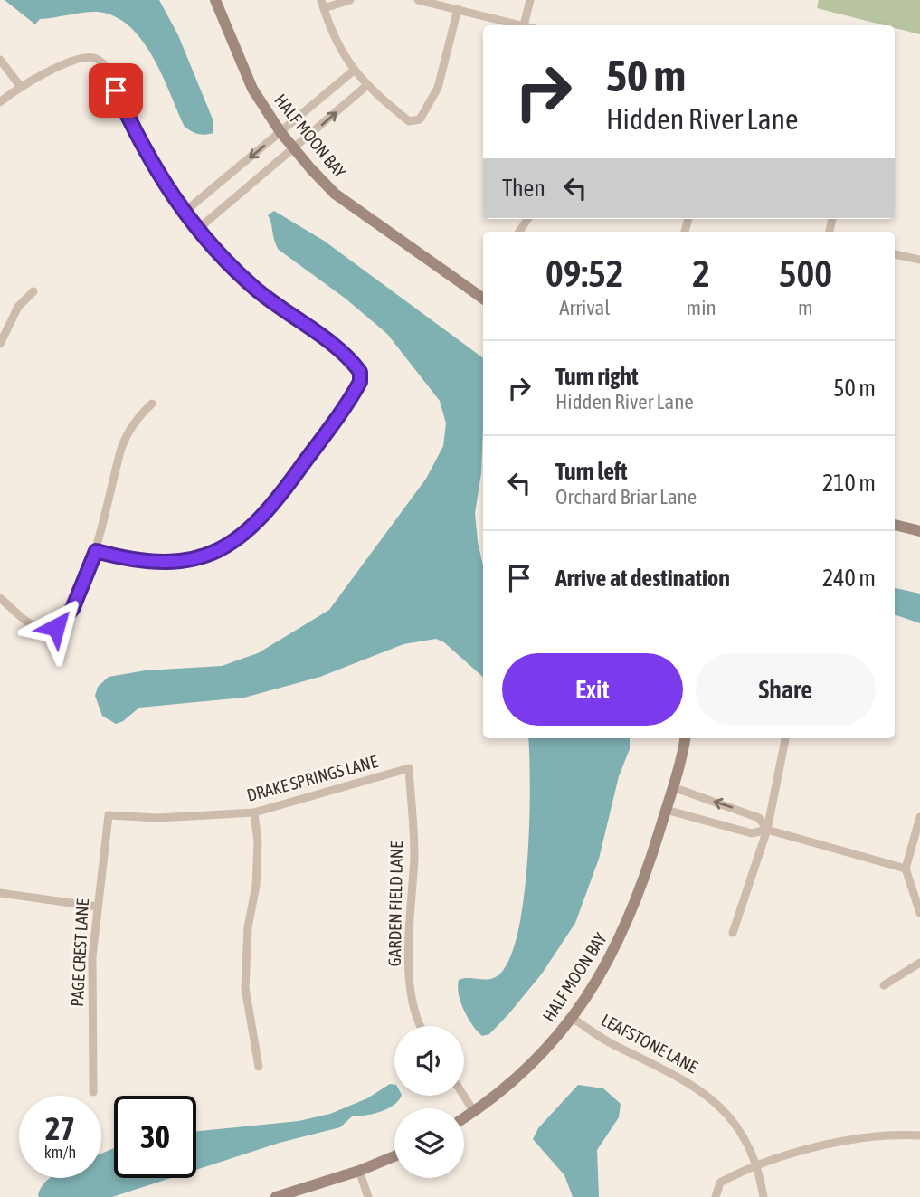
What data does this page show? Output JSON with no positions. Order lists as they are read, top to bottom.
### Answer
{
  "streets": {
    "street": [
      "HALF MOON BAY",
      "DRAKE SPRINGS LANE",
      "GARDEN FIELD LANE",
      "PAGE CREST LANE",
      "LEAFSTONE LANE"
    ]
  },
  "crossings": [
    ["HALF MOON BAY", "LEAFSTONE LANE"],
    ["DRAKE SPRINGS LANE", "GARDEN FIELD LANE"],
    ["DRAKE SPRINGS LANE", "PAGE CREST LANE"]
  ],
  "page": {
    "turn": ["50 m", "Hidden River Lane"],
    "then": "Then",
    "eta": [
      "09:52",
      "Arrival",
      "2",
      "min",
      "500",
      "m"
    ],
    "list": [
      {
        "name": "Turn right",
        "note": "Hidden River Lane",
        "value": "50 m"
      },
      {
        "name": "Turn left",
        "note": "Orchard Briar Lane",
        "value": "210 m"
      },
      {
        "name": "Arrive at destination",
        "value": "240 m"
      }
    ],
    "buttons": ["Exit", "Share"],
    "speed": "27 km/h",
    "limit": "30"
  }
}
